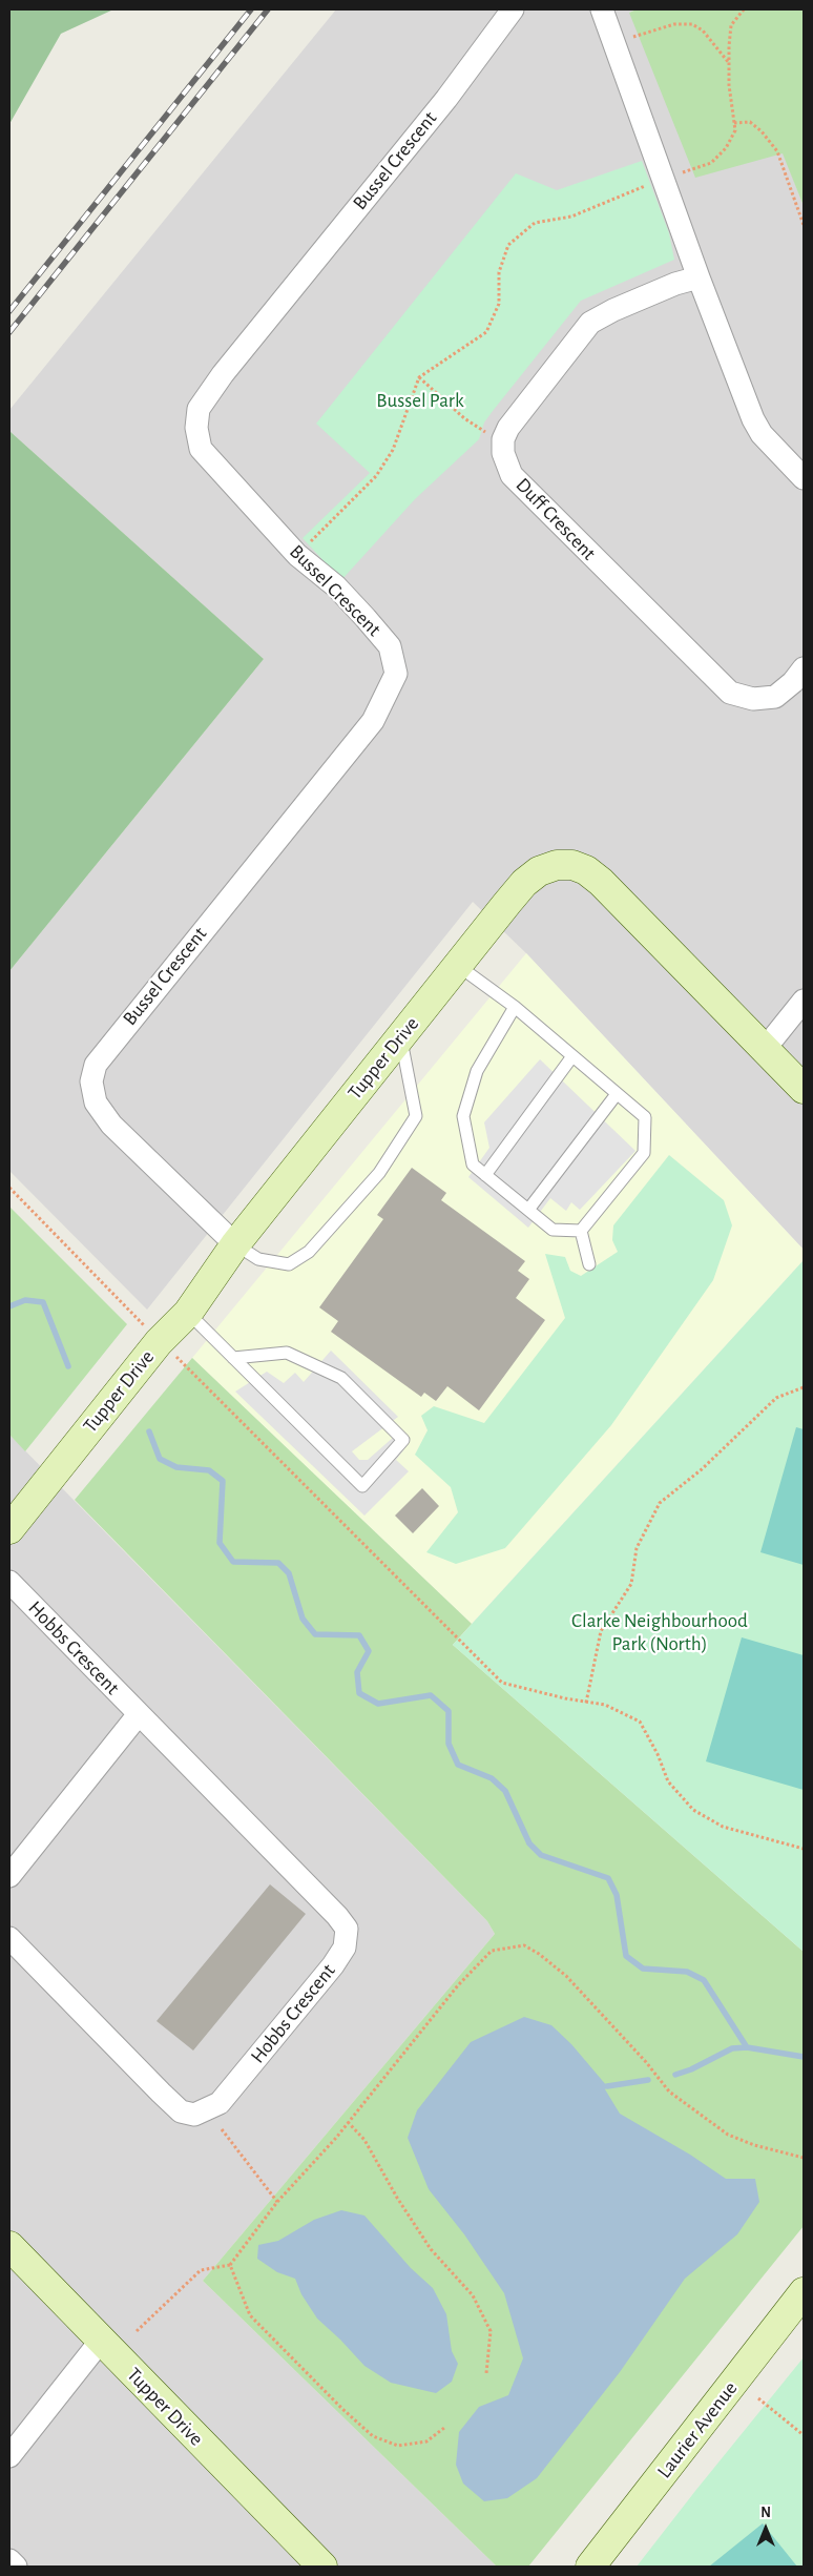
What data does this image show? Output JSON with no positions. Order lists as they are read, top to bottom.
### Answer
{
  "streets": {
    "street": [
      "Bussel Crescent",
      "Duff Crescent",
      "Tupper Drive",
      "Hobbs Crescent",
      "Laurier Avenue"
    ]
  },
  "crossings": [
    ["Bussel Crescent", "Tupper Drive"]
  ],
  "parks": ["Bussel Park", "Clarke Neighbourhood Park (North)"],
  "north": "top"
}
